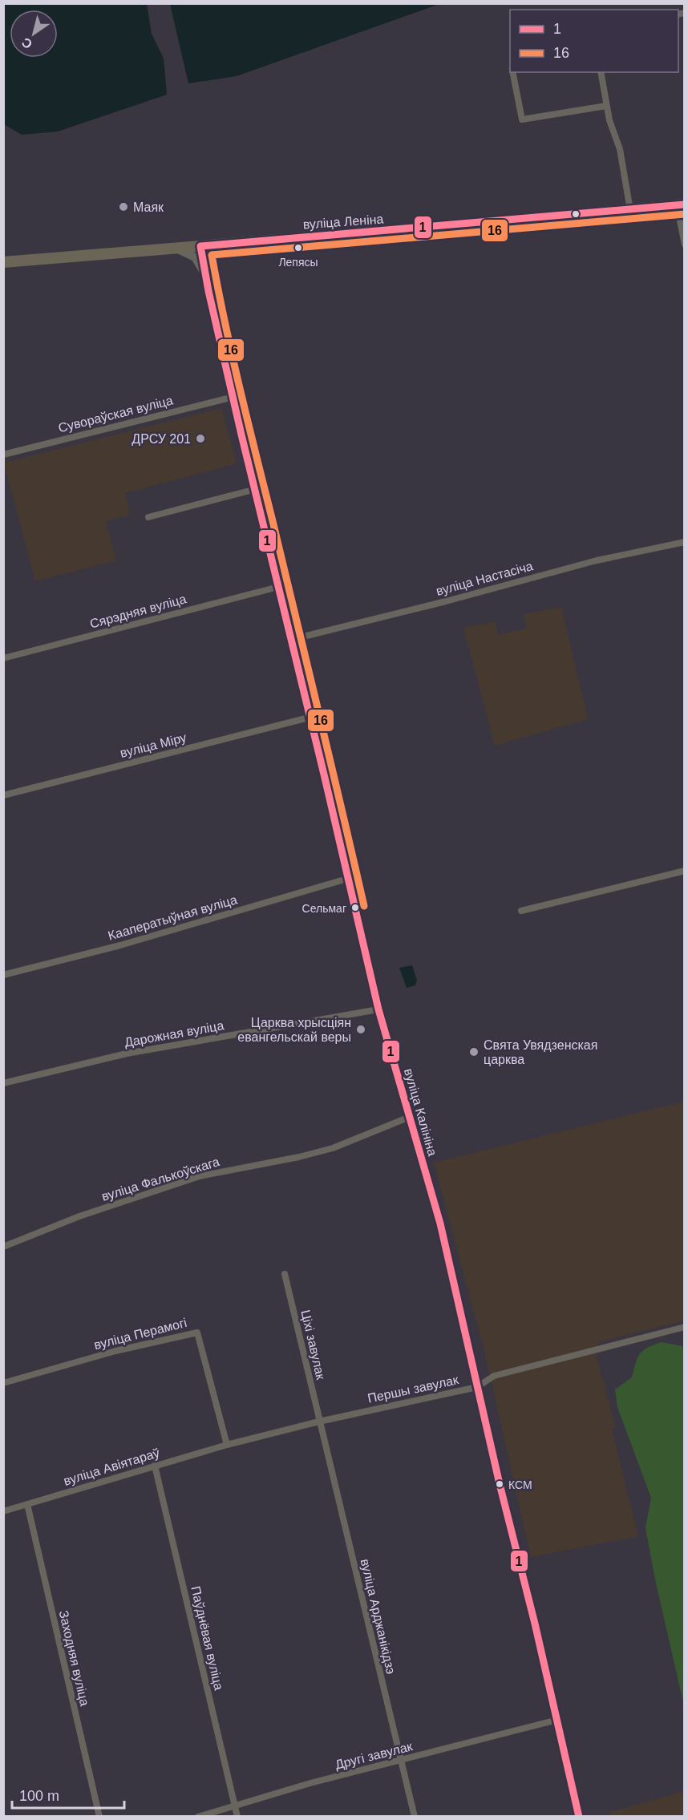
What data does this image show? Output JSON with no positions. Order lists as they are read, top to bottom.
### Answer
{
  "streets": {
    "main road": ["вуліца Леніна"],
    "street": [
      "Сувораўская вуліца",
      "вуліца Настасіча",
      "Сярэдняя вуліца",
      "вуліца Міру",
      "Кааператыўная вуліца",
      "Дарожная вуліца",
      "вуліца Калініна",
      "вуліца Фалькоўскага",
      "вуліца Перамогі",
      "Ціхі завулак",
      "Першы завулак",
      "вуліца Авіятараў",
      "вуліца Арджанікідзэ",
      "Паўднёвая вуліца",
      "Заходняя вуліца",
      "Другі завулак"
    ]
  },
  "crossings": [
    ["вуліца Леніна", "вуліца Калініна"],
    ["Сувораўская вуліца", "вуліца Калініна"],
    ["вуліца Настасіча", "вуліца Калініна"],
    ["Сярэдняя вуліца", "вуліца Калініна"],
    ["вуліца Міру", "вуліца Калініна"],
    ["Кааператыўная вуліца", "вуліца Калініна"],
    ["Дарожная вуліца", "вуліца Калініна"],
    ["вуліца Калініна", "вуліца Фалькоўскага"],
    ["вуліца Калініна", "Першы завулак"],
    ["вуліца Калініна", "Другі завулак"],
    ["вуліца Перамогі", "Першы завулак"],
    ["вуліца Перамогі", "вуліца Авіятараў"],
    ["Ціхі завулак", "Першы завулак"],
    ["Ціхі завулак", "вуліца Арджанікідзэ"],
    ["Першы завулак", "вуліца Авіятараў"],
    ["Першы завулак", "вуліца Арджанікідзэ"],
    ["вуліца Авіятараў", "Паўднёвая вуліца"],
    ["вуліца Авіятараў", "Заходняя вуліца"],
    ["вуліца Арджанікідзэ", "Другі завулак"],
    ["Паўднёвая вуліца", "Другі завулак"]
  ],
  "places": [
    "Маяк",
    "Лепясы",
    "ДРСУ 201",
    "Сельмаг",
    "Царква хрысціян евангельскай веры",
    "Свята Увядзенская царква",
    "КСМ"
  ],
  "lines": ["transit line 1", "transit line 16"],
  "legend": ["1", "16"],
  "scale_bar": "100 m",
  "north": "bottom left"
}
